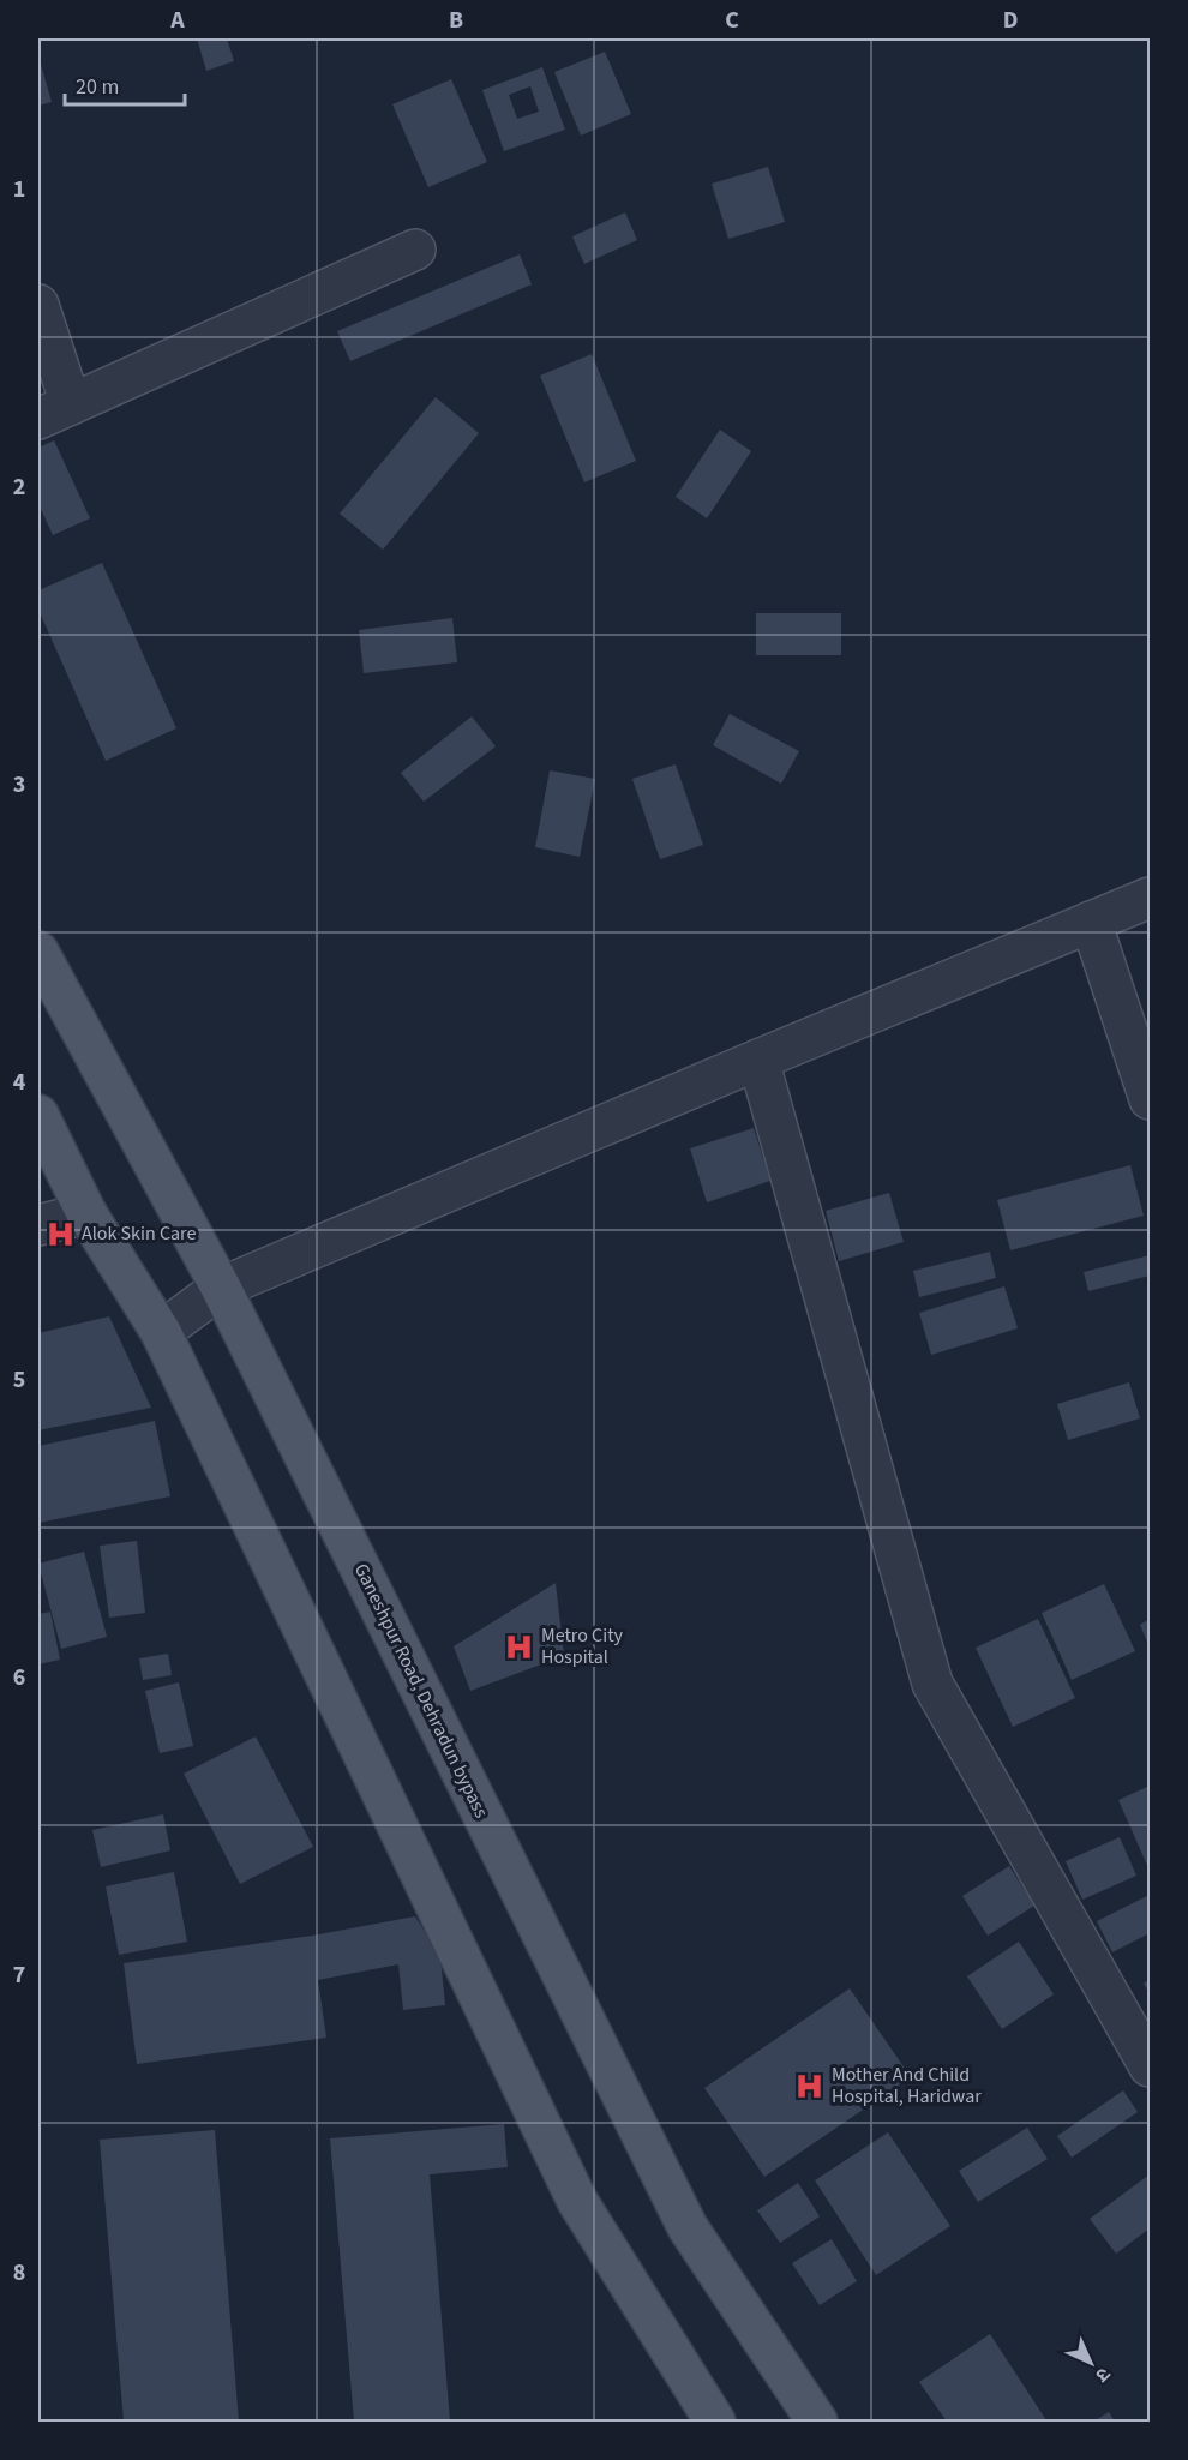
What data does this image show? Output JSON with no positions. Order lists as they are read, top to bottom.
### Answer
{
  "streets": {
    "main road": ["Ganeshpur Road, Dehradun bypass"]
  },
  "places": {
    "hospital": ["Alok Skin Care", "Metro City Hospital", "Mother And Child Hospital, Haridwar"]
  },
  "scale_bar": "20 m",
  "north": "bottom right",
  "grid": {
    "columns": [
      "A",
      "B",
      "C",
      "D"
    ],
    "rows": [
      "1",
      "2",
      "3",
      "4",
      "5",
      "6",
      "7",
      "8"
    ]
  }
}
